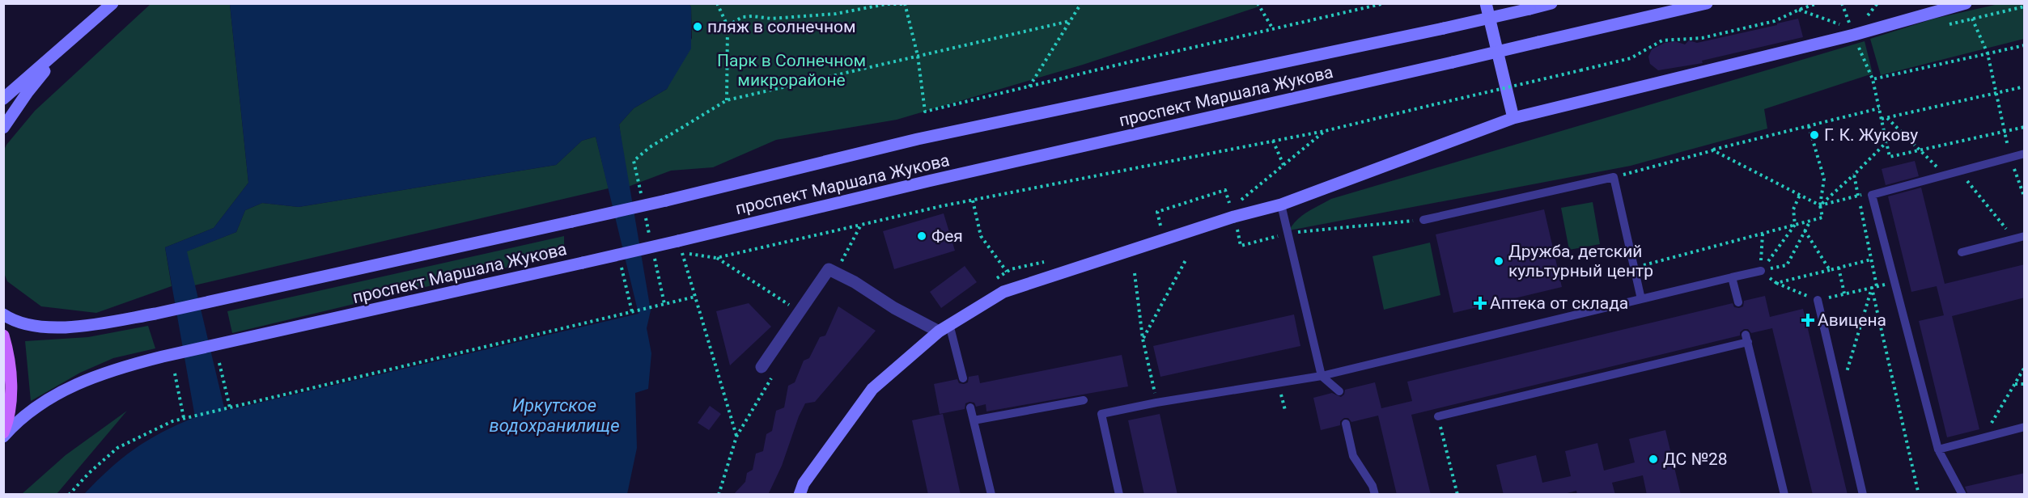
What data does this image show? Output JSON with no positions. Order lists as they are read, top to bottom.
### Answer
{
  "streets": {
    "main road": ["проспект Маршала Жукова"]
  },
  "water": ["Иркутское водохранилище"],
  "parks": ["Парк в Солнечном микрорайоне"],
  "places": {
    "other": [
      "пляж в солнечном",
      "Г. К. Жукову",
      "Фея",
      "Дружба, детский культурный центр",
      "ДС №28"
    ],
    "health": ["Аптека от склада", "Авицена"]
  }
}
